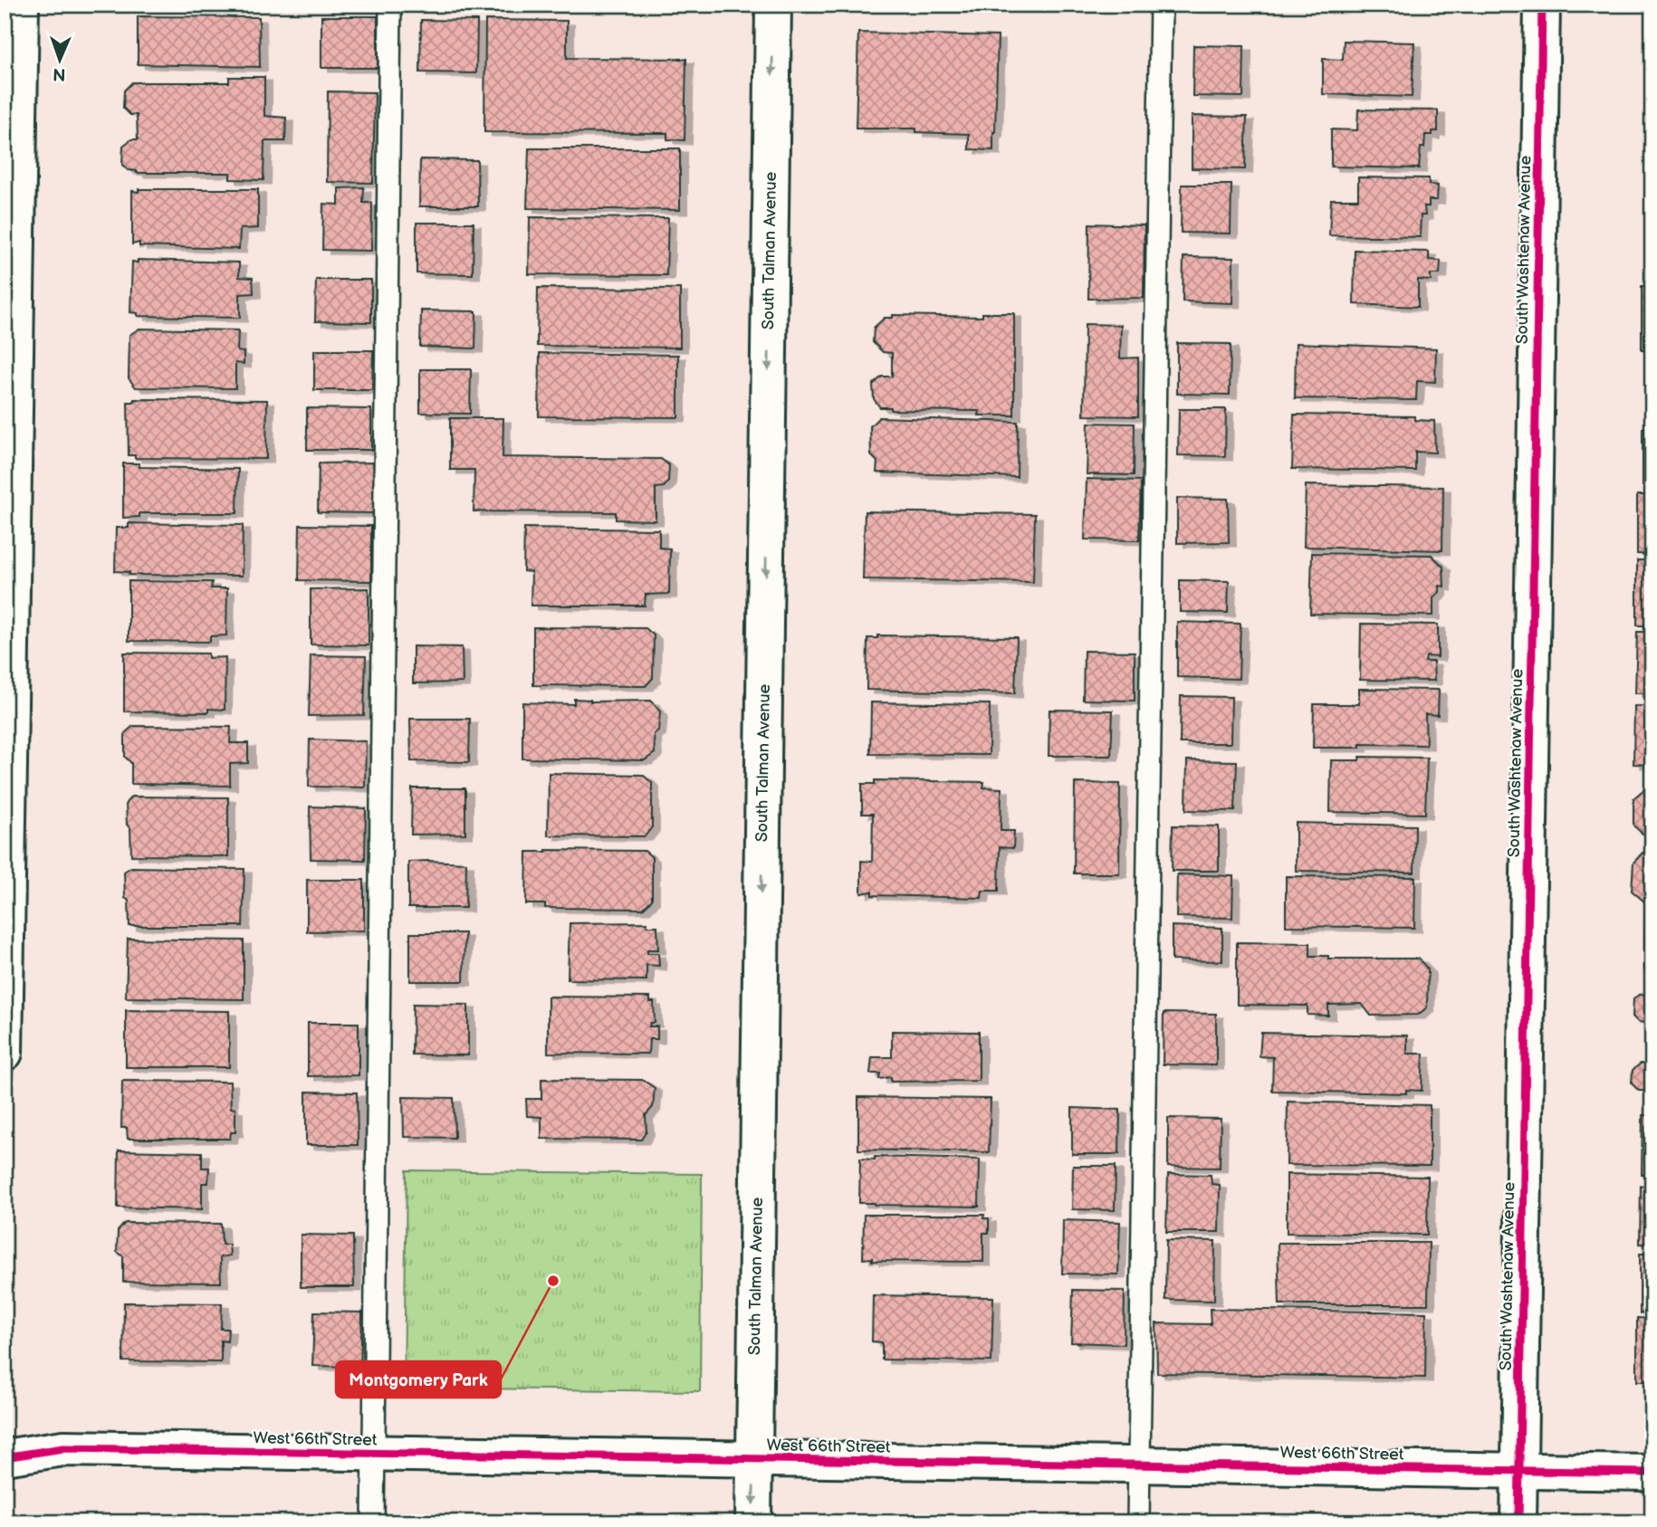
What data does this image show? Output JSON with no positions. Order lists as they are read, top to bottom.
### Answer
{
  "streets": {
    "street": ["South Washtenaw Avenue", "South Talman Avenue", "West 66th Street"]
  },
  "crossings": [
    ["South Washtenaw Avenue", "West 66th Street"],
    ["South Talman Avenue", "West 66th Street"]
  ],
  "one_way": ["South Talman Avenue"],
  "places": ["Montgomery Park"],
  "north": "bottom"
}
